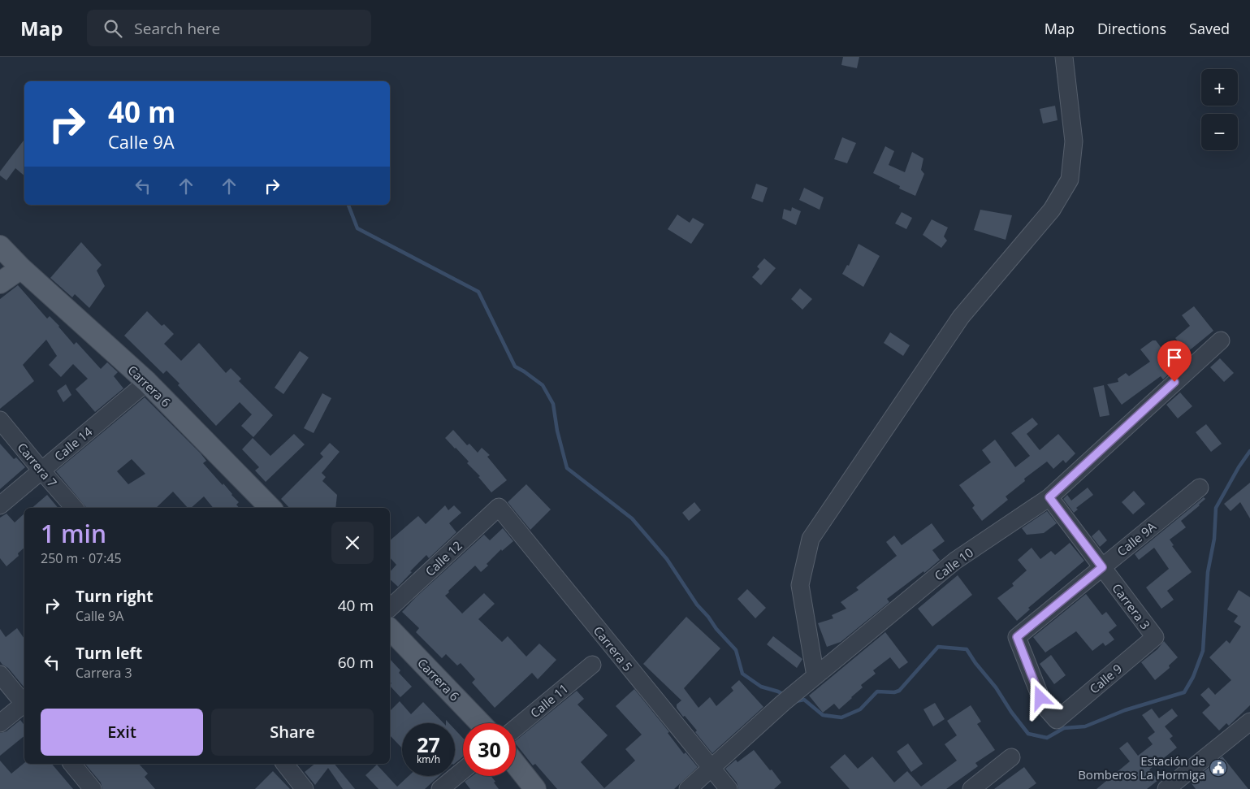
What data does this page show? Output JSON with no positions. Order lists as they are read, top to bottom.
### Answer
{
  "streets": {
    "main road": ["Carrera 6"],
    "street": [
      "Calle 14",
      "Carrera 7",
      "Calle 9A",
      "Calle 12",
      "Calle 10",
      "Carrera 3",
      "Carrera 5",
      "Calle 9",
      "Calle 11"
    ]
  },
  "crossings": [
    ["Carrera 6", "Calle 14"],
    ["Calle 14", "Carrera 7"],
    ["Calle 9A", "Carrera 3"],
    ["Calle 9A", "Calle 9"],
    ["Calle 12", "Carrera 5"],
    ["Calle 10", "Carrera 3"],
    ["Calle 10", "Carrera 5"],
    ["Carrera 3", "Calle 9"]
  ],
  "places": {
    "public building": ["Estación de Bomberos La Hormiga"]
  },
  "page": {
    "header": "Map",
    "search": "Search here",
    "nav": ["Map", "Directions", "Saved"],
    "map_buttons": ["+", "−"],
    "turn": ["40 m", "Calle 9A"],
    "heading": ["1 min", "250 m · 07:45"],
    "list": [
      {
        "name": "Turn right",
        "note": "Calle 9A",
        "value": "40 m"
      },
      {
        "name": "Turn left",
        "note": "Carrera 3",
        "value": "60 m"
      }
    ],
    "buttons": ["Exit", "Share"],
    "speed": "27 km/h",
    "limit": "30"
  }
}
